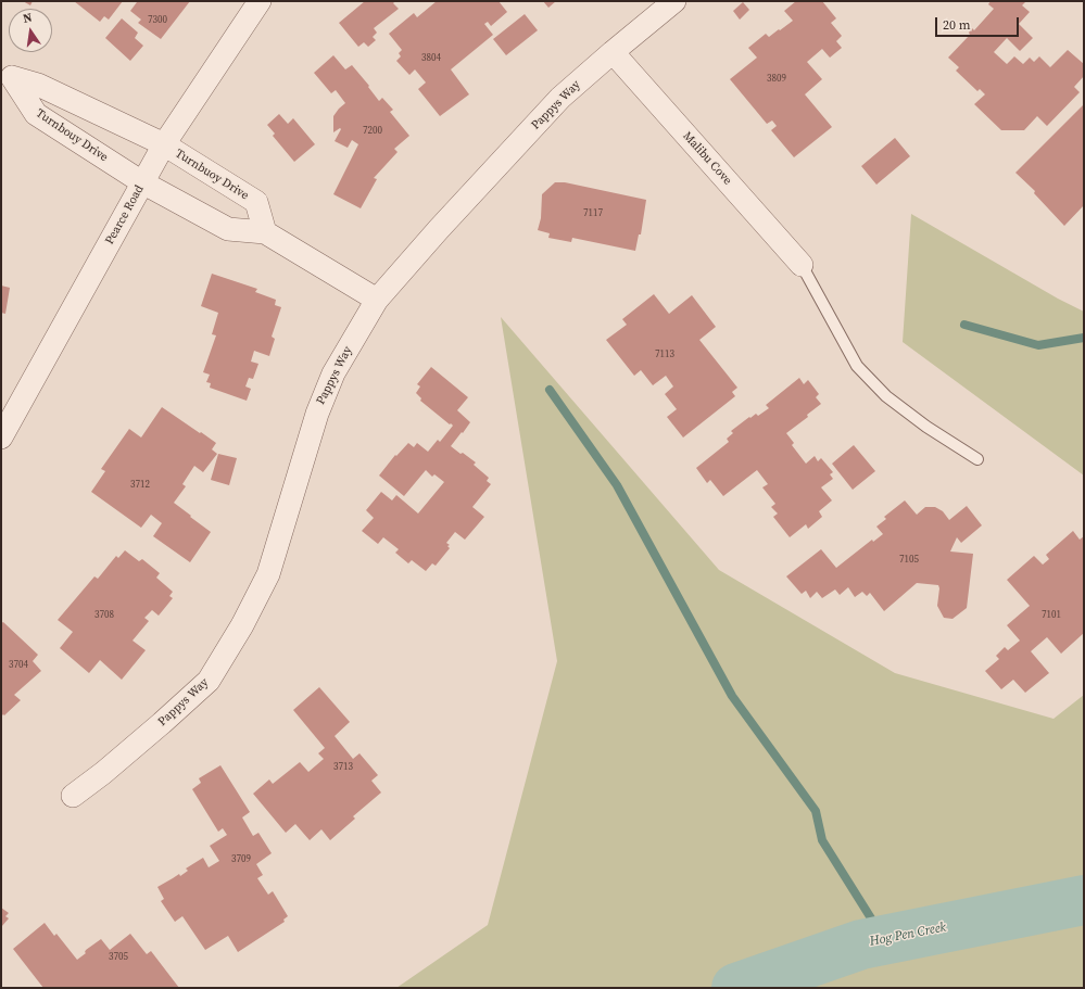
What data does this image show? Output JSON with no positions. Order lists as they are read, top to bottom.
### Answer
{
  "streets": {
    "street": [
      "Pappys Way",
      "Turnbouy Drive",
      "Malibu Cove",
      "Turnbuoy Drive",
      "Pearce Road"
    ]
  },
  "crossings": [
    ["Pappys Way", "Malibu Cove"],
    ["Turnbouy Drive", "Turnbuoy Drive"],
    ["Turnbouy Drive", "Pearce Road"],
    ["Turnbuoy Drive", "Pearce Road"]
  ],
  "water": ["Hog Pen Creek"],
  "house_numbers": [
    "7300",
    "3804",
    "3809",
    "7200",
    "7117",
    "7113",
    "3712",
    "7105",
    "3708",
    "7101",
    "3704",
    "3713",
    "3709",
    "3705"
  ],
  "scale_bar": "20 m",
  "north": "top"
}
